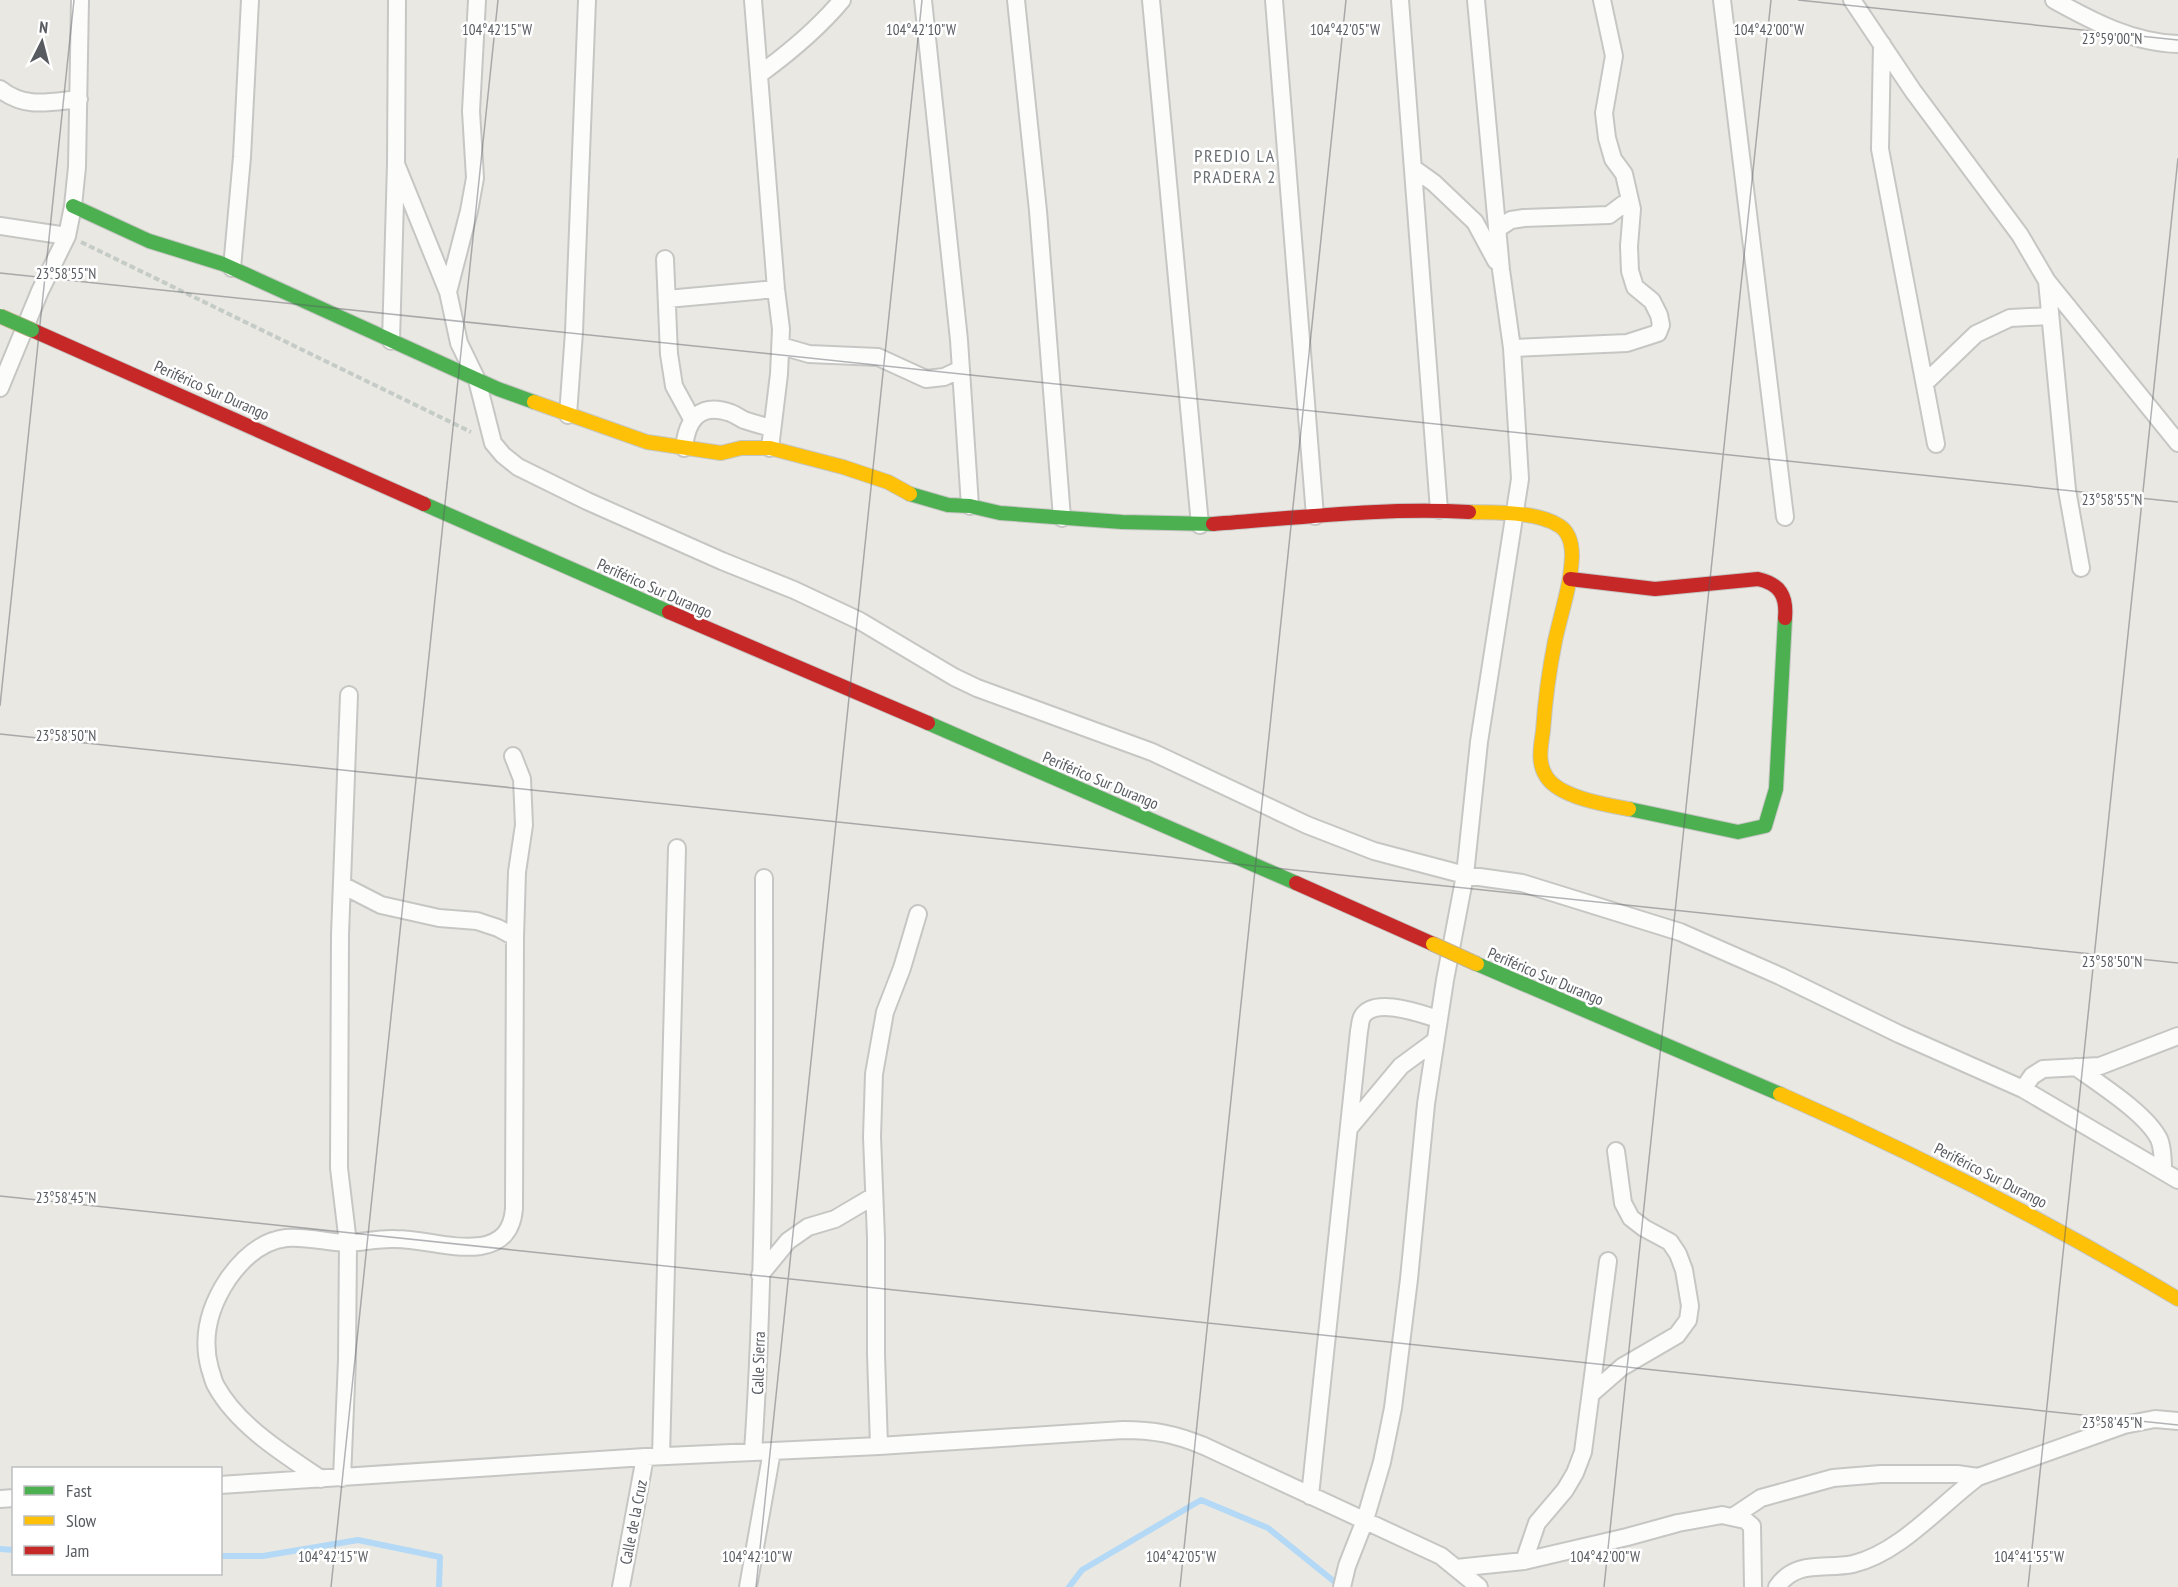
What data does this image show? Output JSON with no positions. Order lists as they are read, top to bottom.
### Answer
{
  "streets": {
    "main road": ["Periférico Sur Durango"],
    "street": ["Calle Sierra", "Calle de la Cruz"]
  },
  "districts": ["PREDIO LA PRADERA 2"],
  "legend": ["Fast", "Slow", "Jam"],
  "north": "top",
  "coordinates": [
    "104°42'15\"W",
    "104°42'10\"W",
    "104°42'05\"W",
    "104°42'00\"W",
    "23°59'00\"N",
    "23°58'55\"N",
    "23°58'50\"N",
    "23°58'45\"N",
    "104°41'55\"W"
  ]
}
